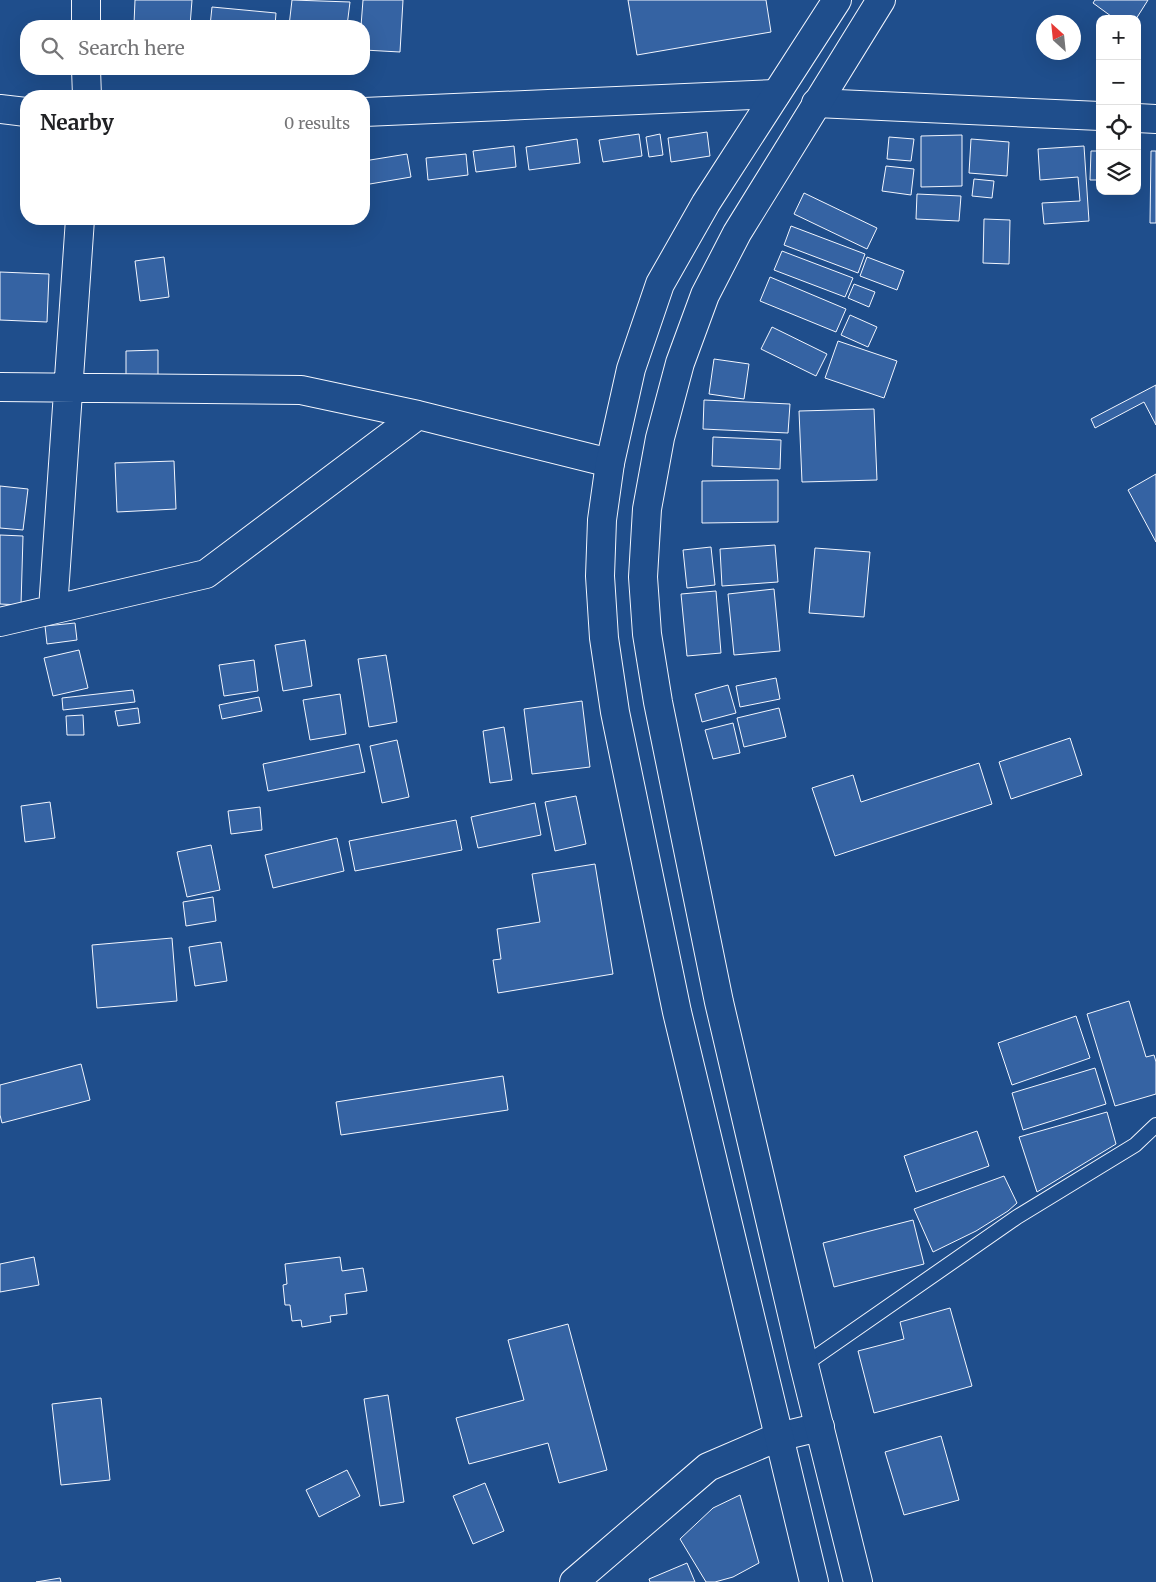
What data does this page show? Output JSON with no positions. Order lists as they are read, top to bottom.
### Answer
{
  "north": "top left",
  "page": {
    "map_buttons": ["+", "−"],
    "search": "Search here",
    "heading": ["Nearby", "0 results"]
  }
}
